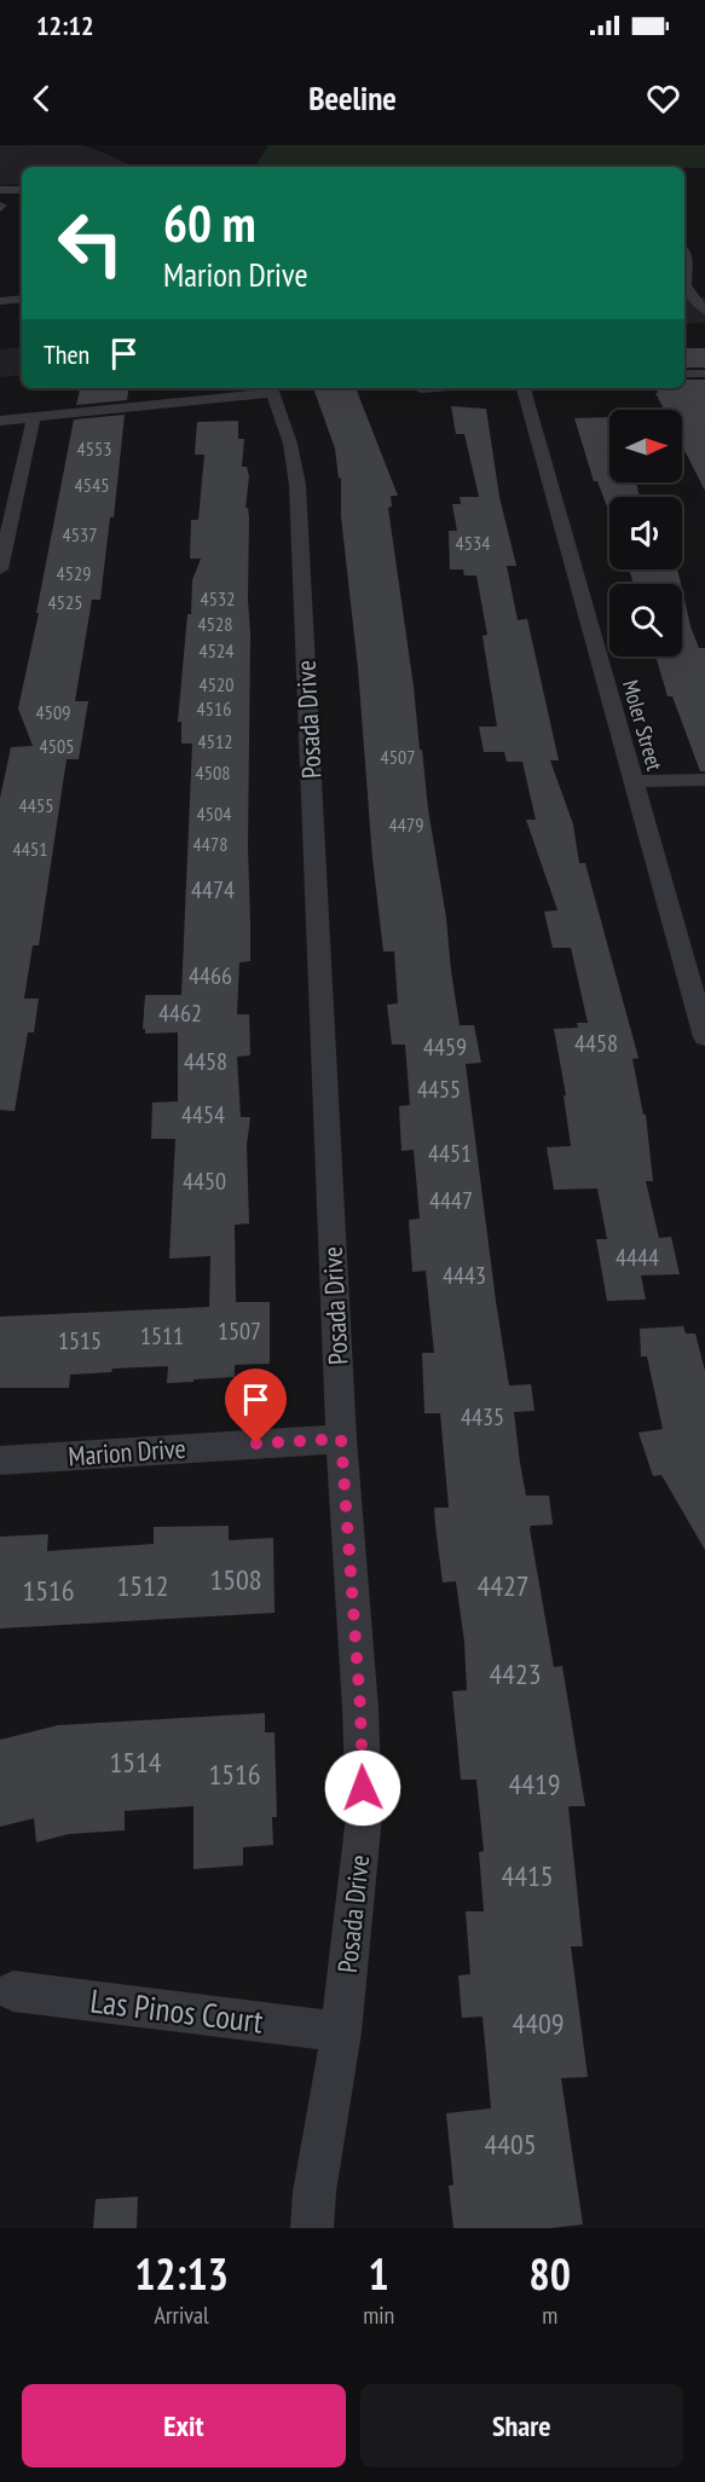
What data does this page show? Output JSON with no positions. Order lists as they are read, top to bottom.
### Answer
{
  "streets": {
    "street": [
      "Posada Drive",
      "Moler Street",
      "Marion Drive",
      "Las Pinos Court"
    ]
  },
  "crossings": [
    ["Posada Drive", "Marion Drive"],
    ["Posada Drive", "Las Pinos Court"]
  ],
  "house_numbers": [
    "4553",
    "4545",
    "4537",
    "4534",
    "4529",
    "4532",
    "4525",
    "4528",
    "4524",
    "4520",
    "4516",
    "4509",
    "4512",
    "4505",
    "4507",
    "4508",
    "4455",
    "4504",
    "4479",
    "4478",
    "4451",
    "4474",
    "4466",
    "4462",
    "4458",
    "4459",
    "4458",
    "4455",
    "4454",
    "4451",
    "4450",
    "4447",
    "4444",
    "4443",
    "1507",
    "1511",
    "1515",
    "4435",
    "1508",
    "1512",
    "4427",
    "1516",
    "4423",
    "1514",
    "1516",
    "4419",
    "4415",
    "4409",
    "4405"
  ],
  "north": "right",
  "page": {
    "status": "12:12",
    "header": "Beeline",
    "turn": ["60 m", "Marion Drive"],
    "then": "Then",
    "eta": [
      "12:13",
      "Arrival",
      "1",
      "min",
      "80",
      "m"
    ],
    "buttons": ["Exit", "Share"]
  }
}
